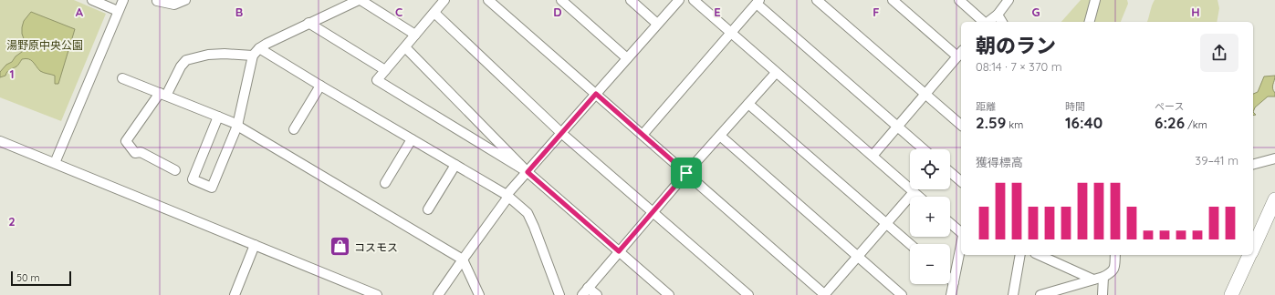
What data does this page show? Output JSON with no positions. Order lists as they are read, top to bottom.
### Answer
{
  "parks": ["湯野原中央公園"],
  "places": {
    "shop": ["コスモス"]
  },
  "scale_bar": "50 m",
  "page": {
    "heading": ["朝のラン", "08:14 · 7 × 370 m"],
    "stats": [
      ["距離", "2.59 km"],
      ["時間", "16:40"],
      ["ペース", "6:26 /km"]
    ],
    "chart": ["獲得標高", "39–41 m"],
    "map_buttons": ["+", "−"],
    "scale": "50 m"
  },
  "grid": {
    "columns": [
      "A",
      "B",
      "C",
      "D",
      "E",
      "F",
      "G",
      "H"
    ],
    "rows": ["1", "2"]
  }
}
